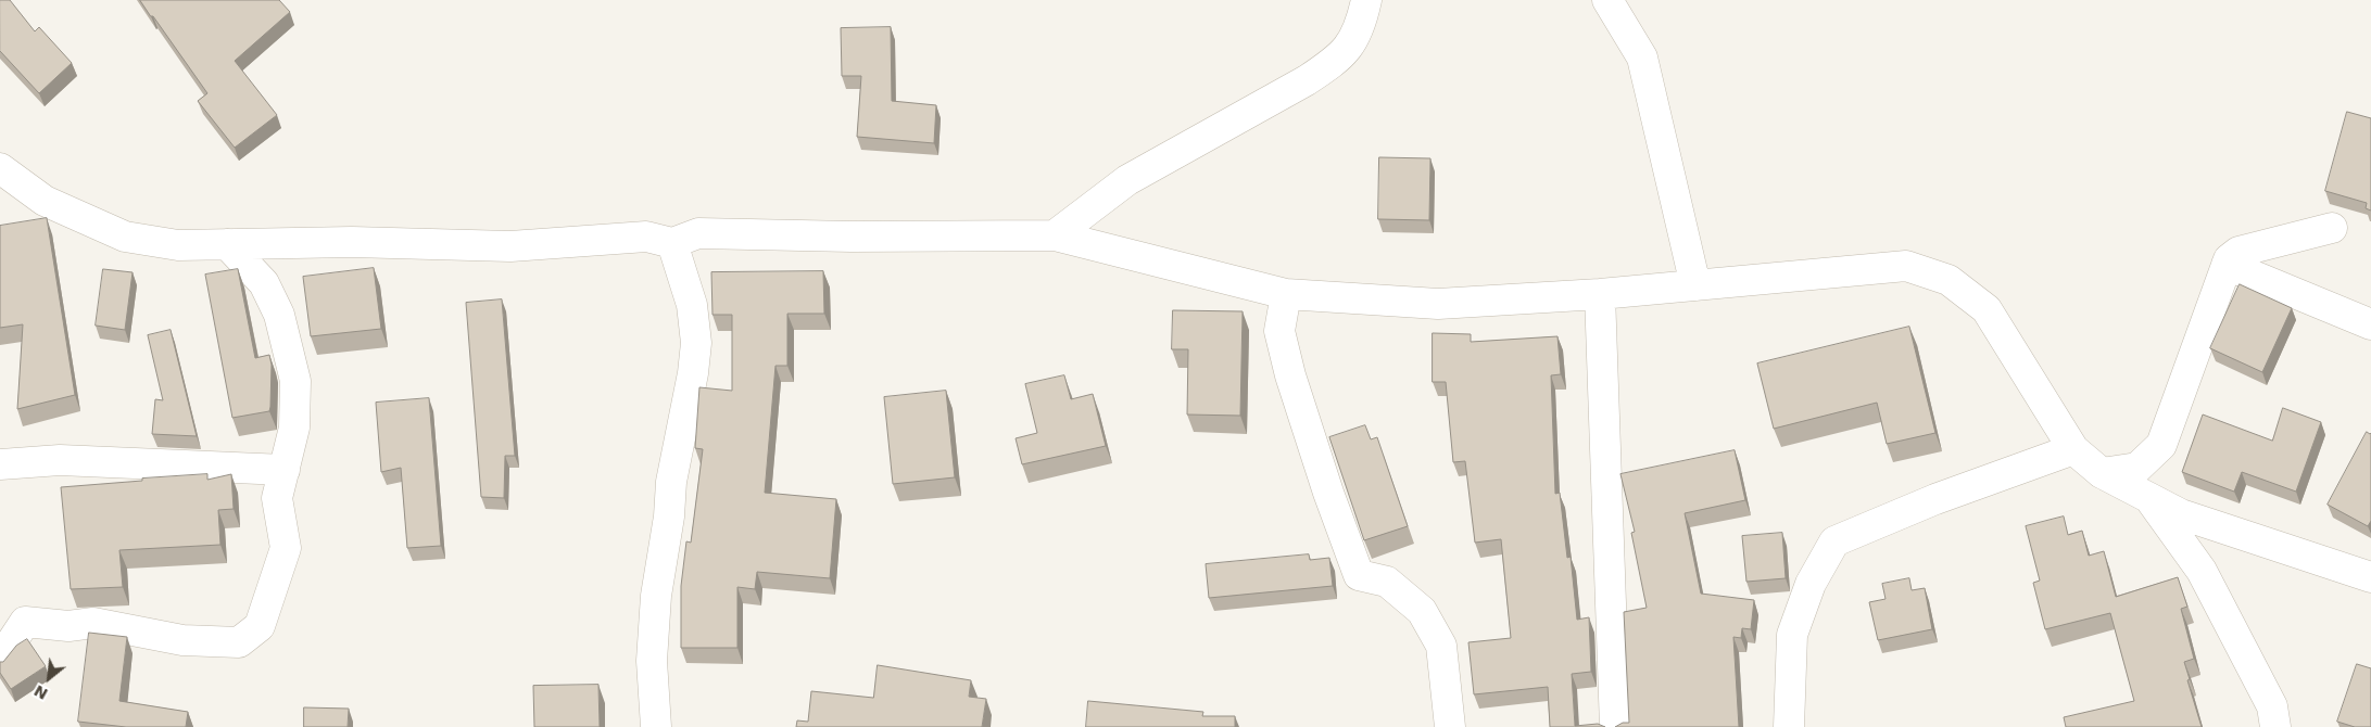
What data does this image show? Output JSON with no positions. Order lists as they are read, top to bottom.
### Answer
{
  "north": "bottom left"
}
